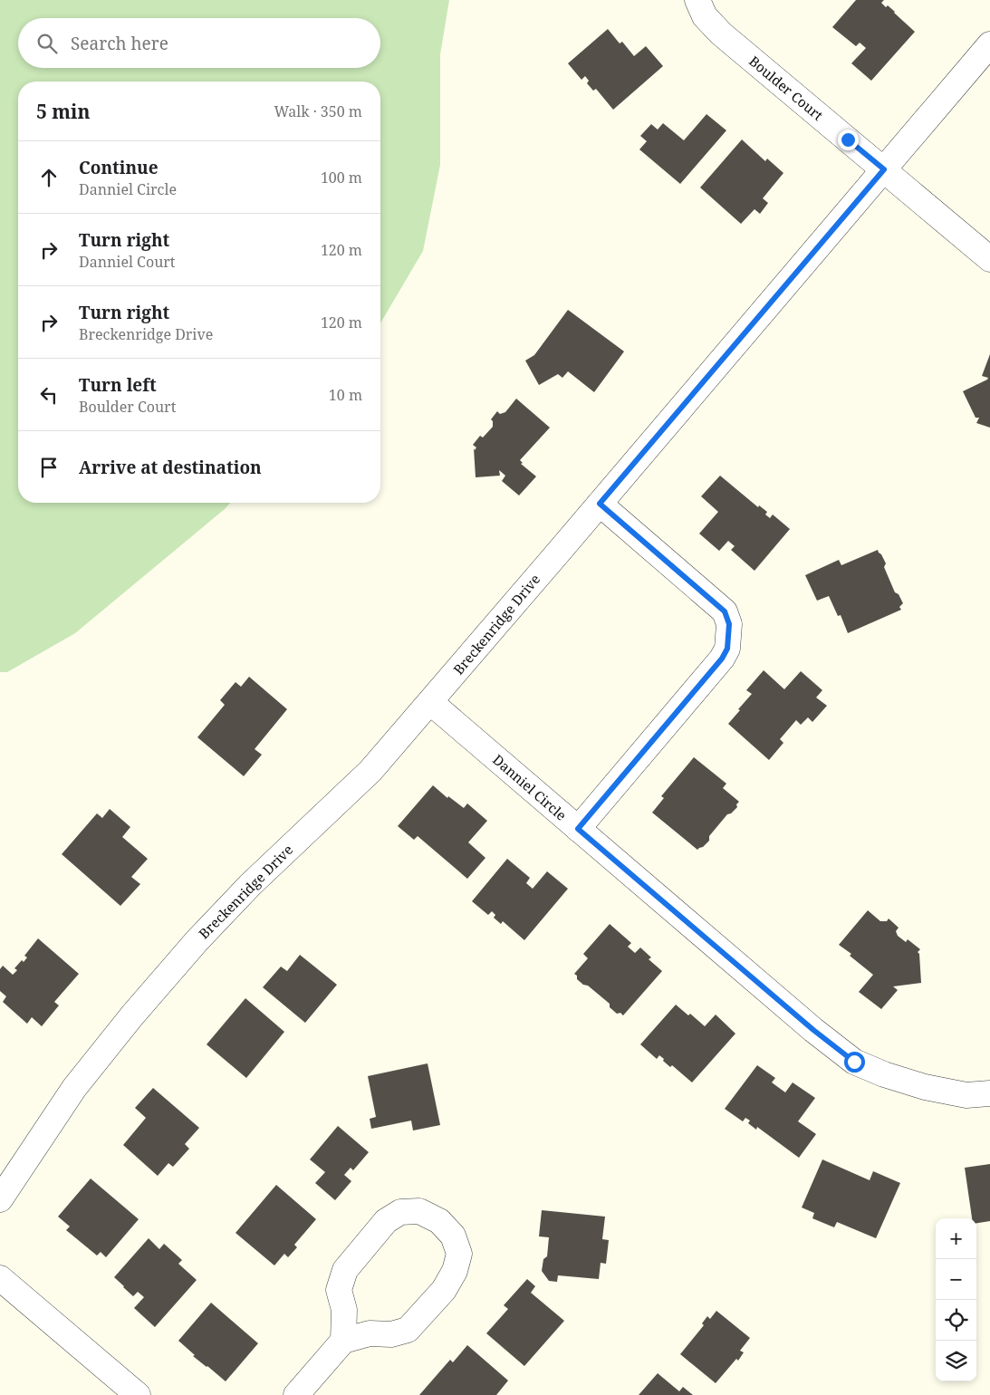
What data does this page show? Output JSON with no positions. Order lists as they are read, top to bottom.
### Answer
{
  "streets": {
    "street": ["Boulder Court", "Breckenridge Drive", "Danniel Circle"]
  },
  "crossings": [
    ["Boulder Court", "Breckenridge Drive"],
    ["Breckenridge Drive", "Danniel Circle"]
  ],
  "page": {
    "search": "Search here",
    "heading": ["5 min", "Walk · 350 m"],
    "list": [
      ["Continue", "Danniel Circle", "100 m"],
      ["Turn right", "Danniel Court", "120 m"],
      ["Turn right", "Breckenridge Drive", "120 m"],
      ["Turn left", "Boulder Court", "10 m"],
      "Arrive at destination"
    ],
    "map_buttons": ["+", "−"]
  }
}
